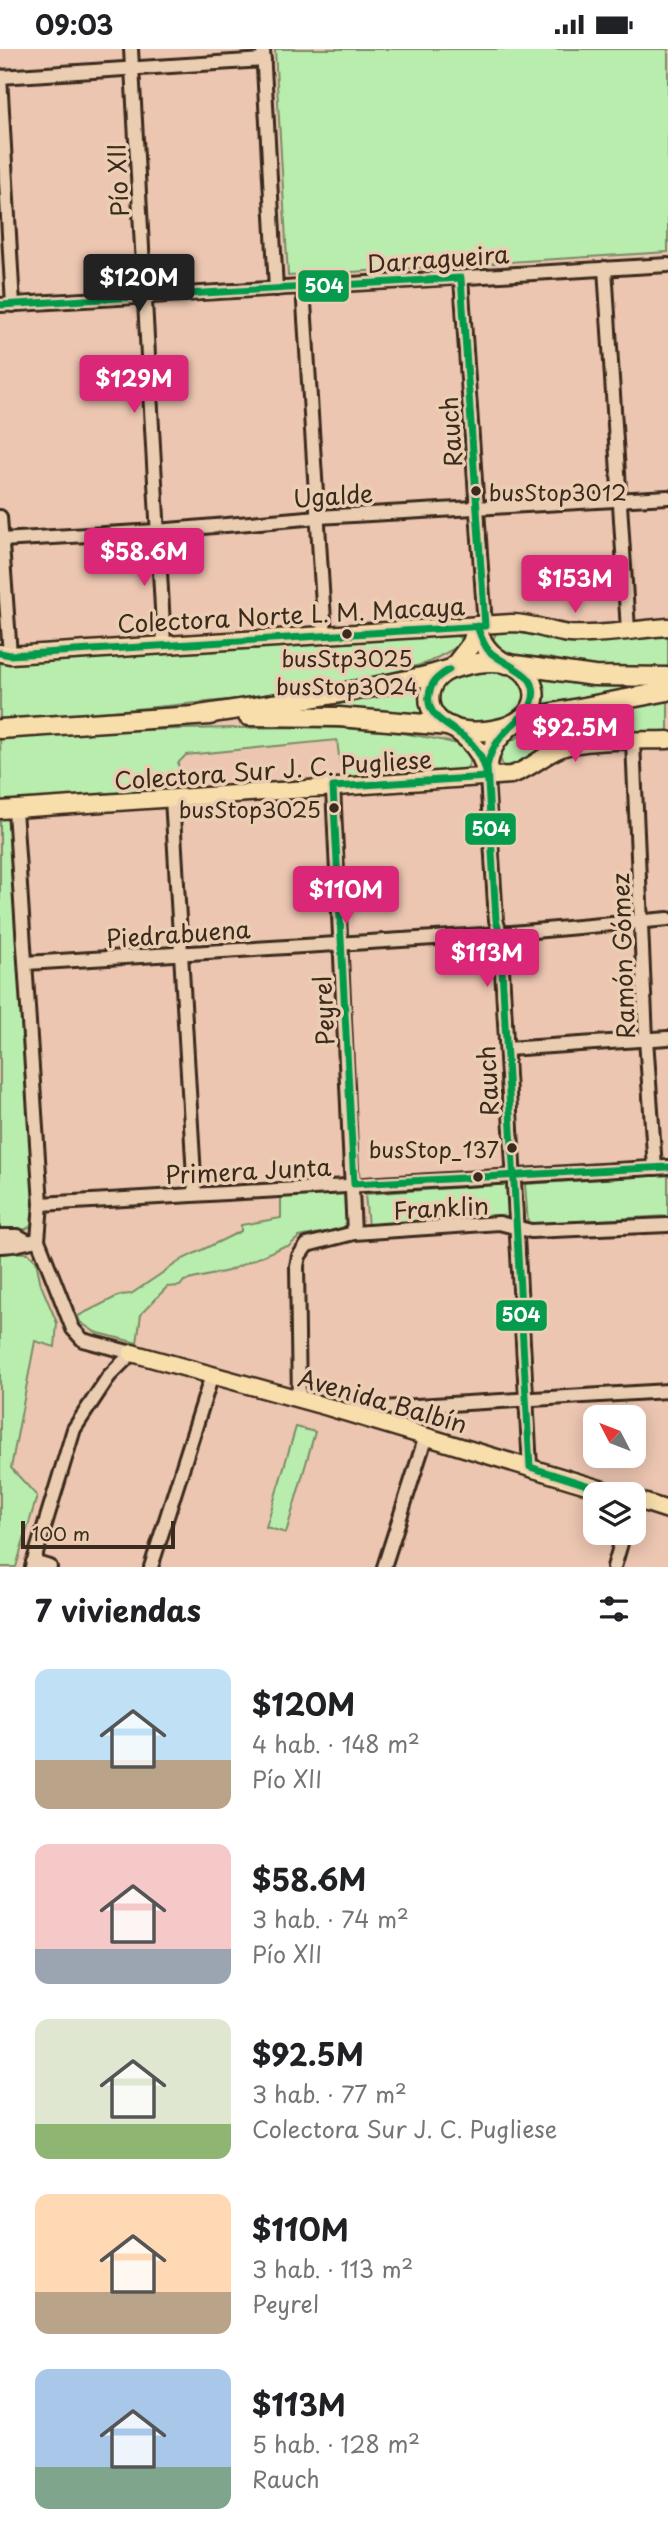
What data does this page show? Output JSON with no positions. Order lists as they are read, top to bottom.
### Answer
{
  "streets": {
    "main road": ["Colectora Norte L. M. Macaya", "Colectora Sur J. C. Pugliese", "Avenida Balbín"],
    "street": [
      "Pío XII",
      "Darragueira",
      "Rauch",
      "Ugalde",
      "Piedrabuena",
      "Ramón Gómez",
      "Peyrel",
      "Primera Junta",
      "Franklin"
    ]
  },
  "crossings": [
    ["Pío XII", "Darragueira"],
    ["Pío XII", "Ugalde"],
    ["Pío XII", "Colectora Norte L. M. Macaya"],
    ["Darragueira", "Rauch"],
    ["Rauch", "Ugalde"],
    ["Rauch", "Colectora Norte L. M. Macaya"],
    ["Rauch", "Colectora Sur J. C. Pugliese"],
    ["Rauch", "Piedrabuena"],
    ["Rauch", "Primera Junta"],
    ["Rauch", "Franklin"],
    ["Rauch", "Avenida Balbín"],
    ["Colectora Sur J. C. Pugliese", "Ramón Gómez"],
    ["Colectora Sur J. C. Pugliese", "Peyrel"],
    ["Piedrabuena", "Ramón Gómez"],
    ["Piedrabuena", "Peyrel"],
    ["Ramón Gómez", "Primera Junta"],
    ["Peyrel", "Primera Junta"],
    ["Peyrel", "Franklin"],
    ["Franklin", "Avenida Balbín"]
  ],
  "places": [
    "busStop3012",
    "busStp3025 busStop3024",
    "busStop3025",
    "busStop_137"
  ],
  "lines": ["transit line 504"],
  "scale_bar": "100 m",
  "north": "top left",
  "page": {
    "status": "09:03",
    "price": [
      "$120M",
      "$129M",
      "$58.6M",
      "$153M",
      "$92.5M",
      "$110M",
      "$113M"
    ],
    "scale": "100 m",
    "heading": "7 viviendas",
    "list": [
      {
        "name": "$120M",
        "note": "4 hab. · 148 m² · Pío XII"
      },
      {
        "name": "$58.6M",
        "note": "3 hab. · 74 m² · Pío XII"
      },
      {
        "name": "$92.5M",
        "note": "3 hab. · 77 m² · Colectora Sur J. C. Pugliese"
      },
      {
        "name": "$110M",
        "note": "3 hab. · 113 m² · Peyrel"
      },
      {
        "name": "$113M",
        "note": "5 hab. · 128 m² · Rauch"
      }
    ]
  }
}
